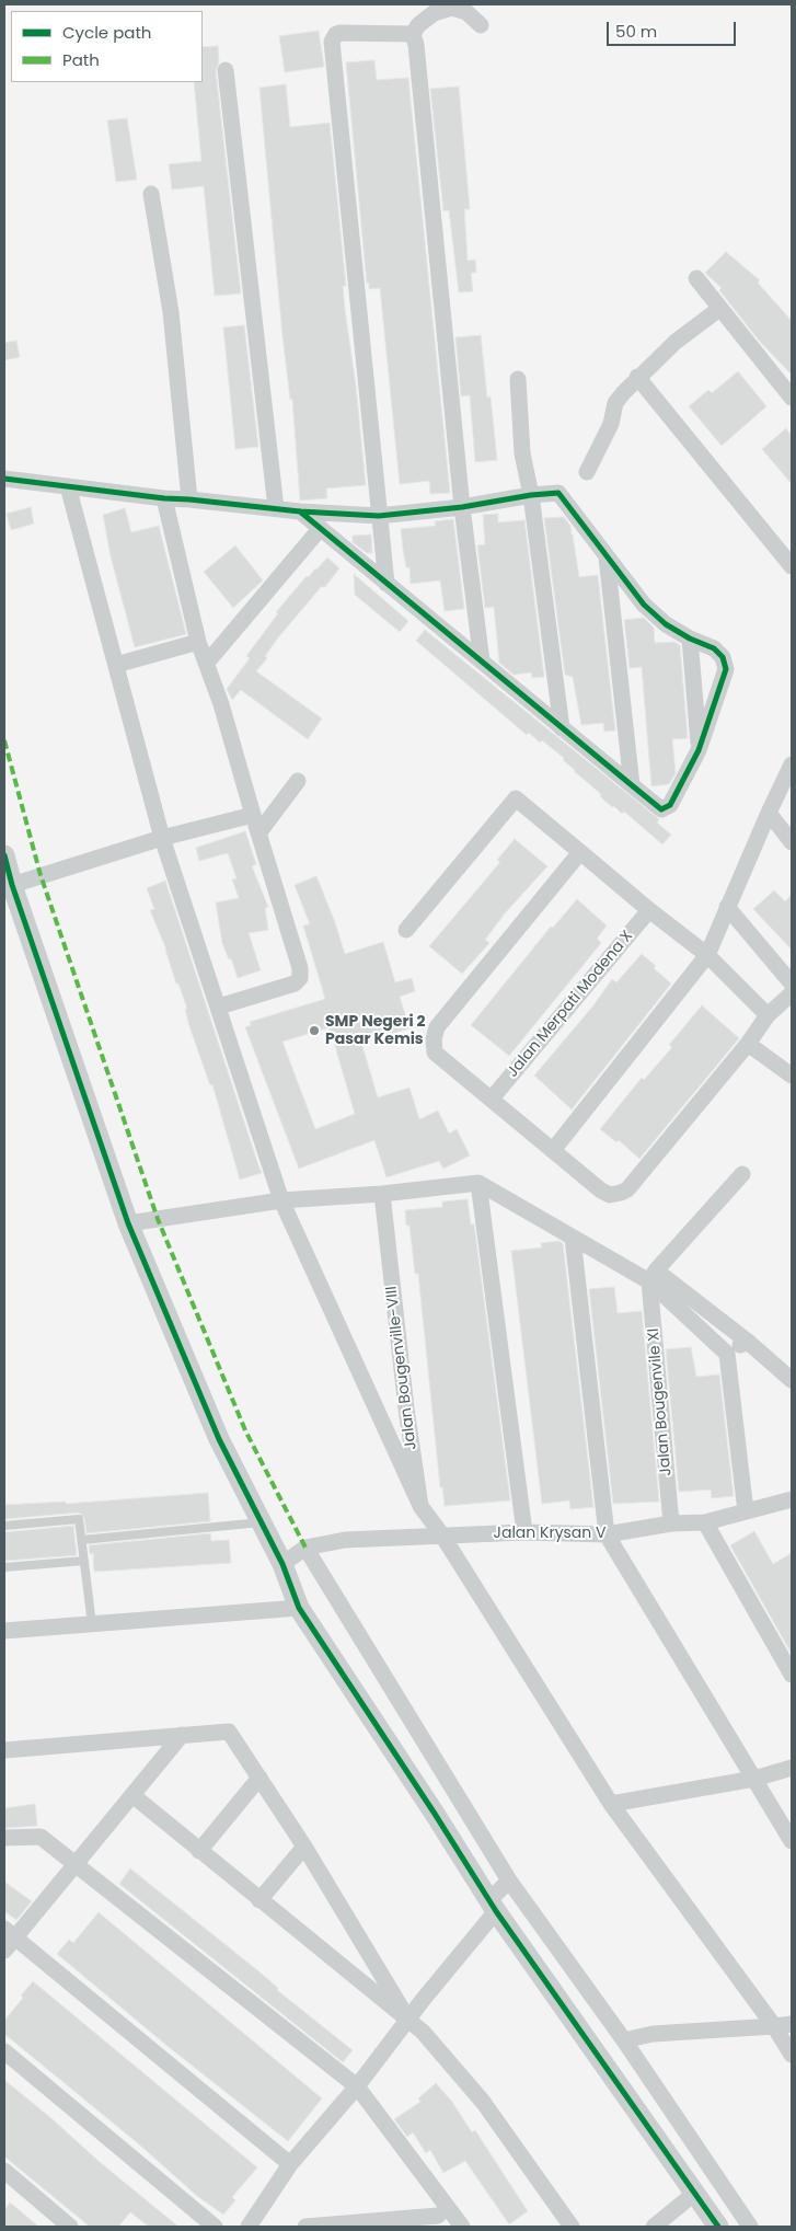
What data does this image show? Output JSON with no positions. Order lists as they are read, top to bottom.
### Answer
{
  "streets": {
    "street": [
      "Jalan Merpati Modena X",
      "Jalan Bougenville-VIII",
      "Jalan Bougenvile XI",
      "Jalan Krysan V"
    ]
  },
  "crossings": [
    ["Jalan Bougenville-VIII", "Jalan Krysan V"],
    ["Jalan Bougenvile XI", "Jalan Krysan V"]
  ],
  "places": ["SMP Negeri 2 Pasar Kemis"],
  "legend": ["Cycle path", "Path"],
  "scale_bar": "50 m"
}
